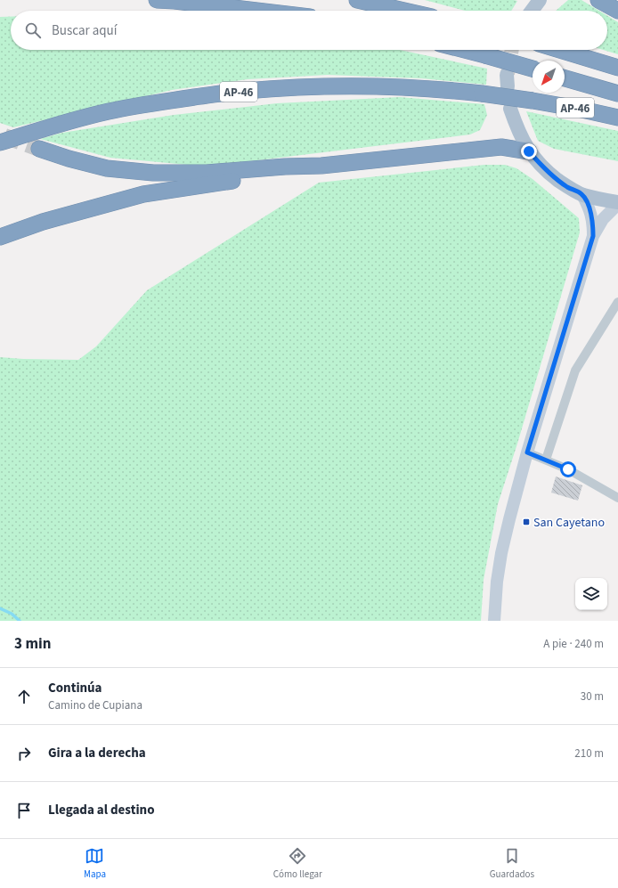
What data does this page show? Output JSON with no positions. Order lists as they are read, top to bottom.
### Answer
{
  "streets": {
    "highway": ["AP-46"]
  },
  "places": {
    "transit": ["San Cayetano"]
  },
  "north": "bottom left",
  "page": {
    "search": "Buscar aquí",
    "heading": ["3 min", "A pie · 240 m"],
    "list": [
      ["Continúa", "Camino de Cupiana", "30 m"],
      ["Gira a la derecha", "210 m"],
      "Llegada al destino"
    ],
    "nav": ["Mapa", "Cómo llegar", "Guardados"]
  }
}
